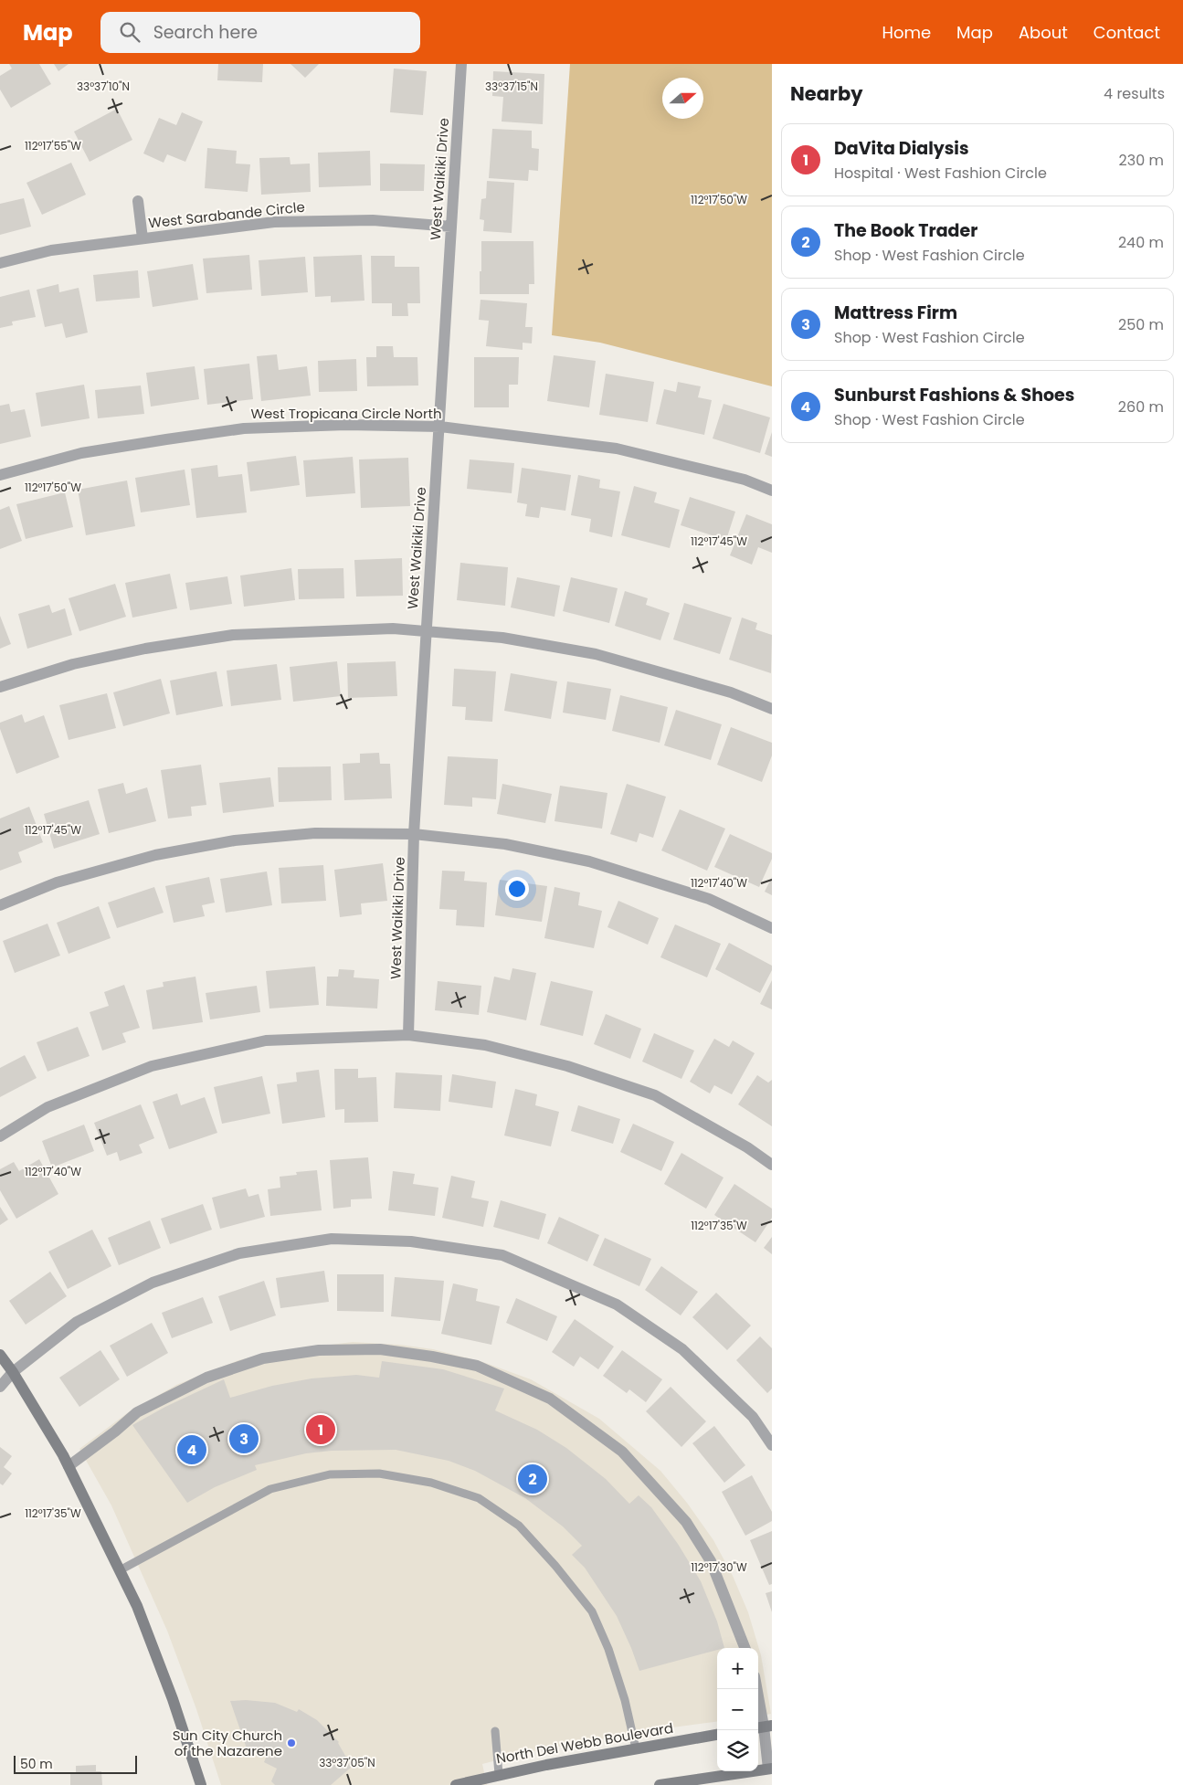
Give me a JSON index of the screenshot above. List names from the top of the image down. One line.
{"streets":{"street":["West Waikiki Drive","West Sarabande Circle","West Tropicana Circle North","North Del Webb Boulevard"]},"crossings":[["West Waikiki Drive","West Sarabande Circle"],["West Waikiki Drive","West Tropicana Circle North"]],"places":["Sun City Church of the Nazarene"],"scale_bar":"50 m","north":"right","page":{"header":"Map","search":"Search here","nav":["Home","Map","About","Contact"],"heading":["Nearby","4 results"],"list":[{"mark":"1","name":"DaVita Dialysis","note":"Hospital · West Fashion Circle","value":"230 m"},{"mark":"2","name":"The Book Trader","note":"Shop · West Fashion Circle","value":"240 m"},{"mark":"3","name":"Mattress Firm","note":"Shop · West Fashion Circle","value":"250 m"},{"mark":"4","name":"Sunburst Fashions & Shoes","note":"Shop · West Fashion Circle","value":"260 m"}],"pins":["1","3","4","2"],"map_buttons":["+","−"],"scale":"50 m"},"coordinates":["33°37'10\"N","33°37'15\"N","112°17'55\"W","112°17'50\"W","112°17'45\"W","112°17'40\"W","112°17'35\"W","112°17'30\"W","33°37'05\"N"]}
